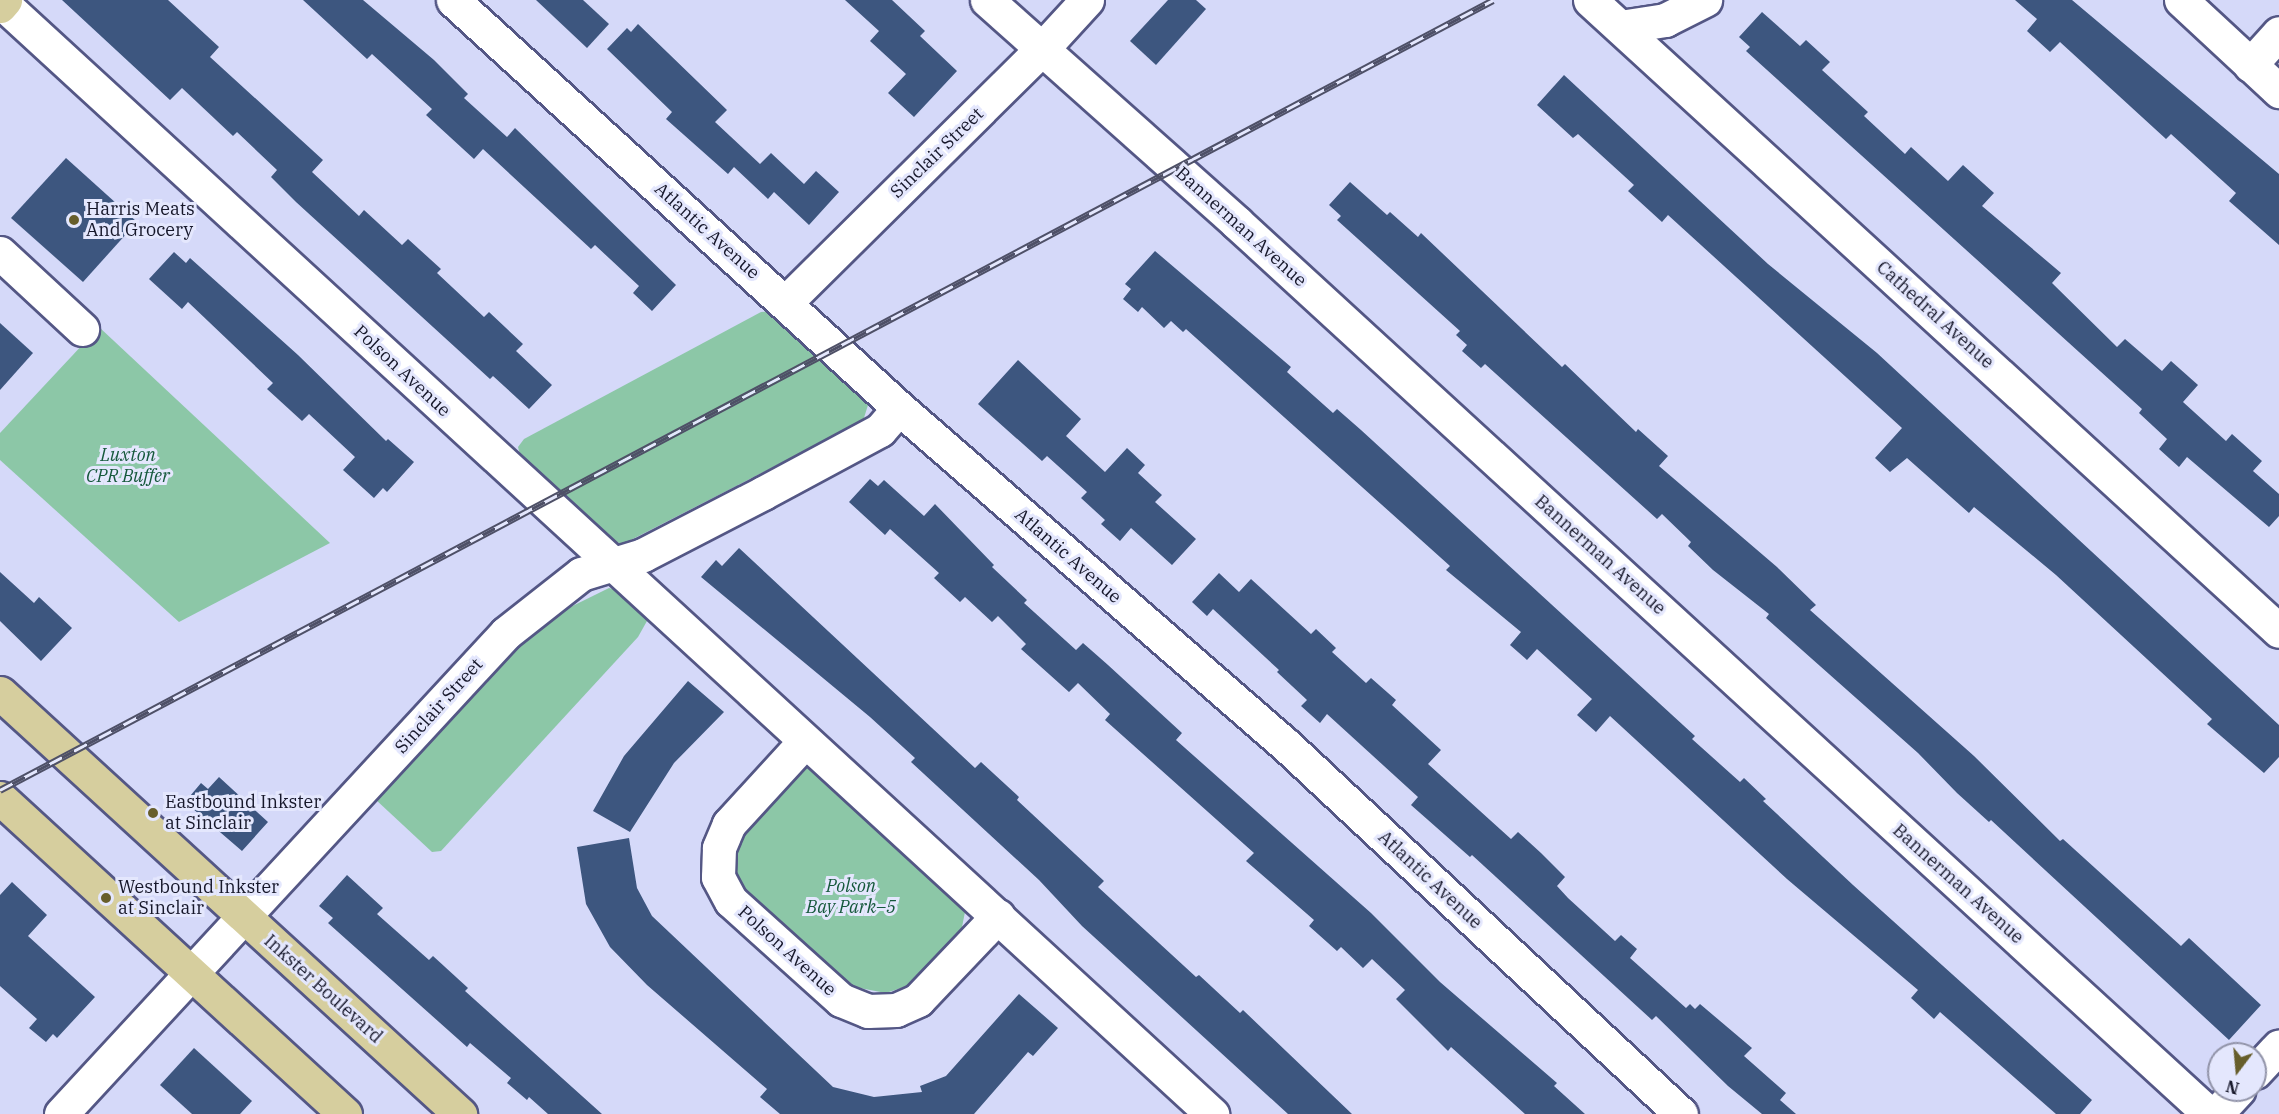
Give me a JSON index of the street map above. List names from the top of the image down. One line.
{"streets":{"main road":["Inkster Boulevard"],"street":["Sinclair Street","Bannerman Avenue","Atlantic Avenue","Cathedral Avenue","Polson Avenue"]},"crossings":[["Sinclair Street","Bannerman Avenue"],["Sinclair Street","Atlantic Avenue"],["Sinclair Street","Polson Avenue"],["Sinclair Street","Inkster Boulevard"]],"parks":["Luxton CPR Buffer","Polson Bay Park–5"],"places":["Harris Meats And Grocery","Eastbound Inkster at Sinclair","Westbound Inkster at Sinclair"],"north":"bottom"}
